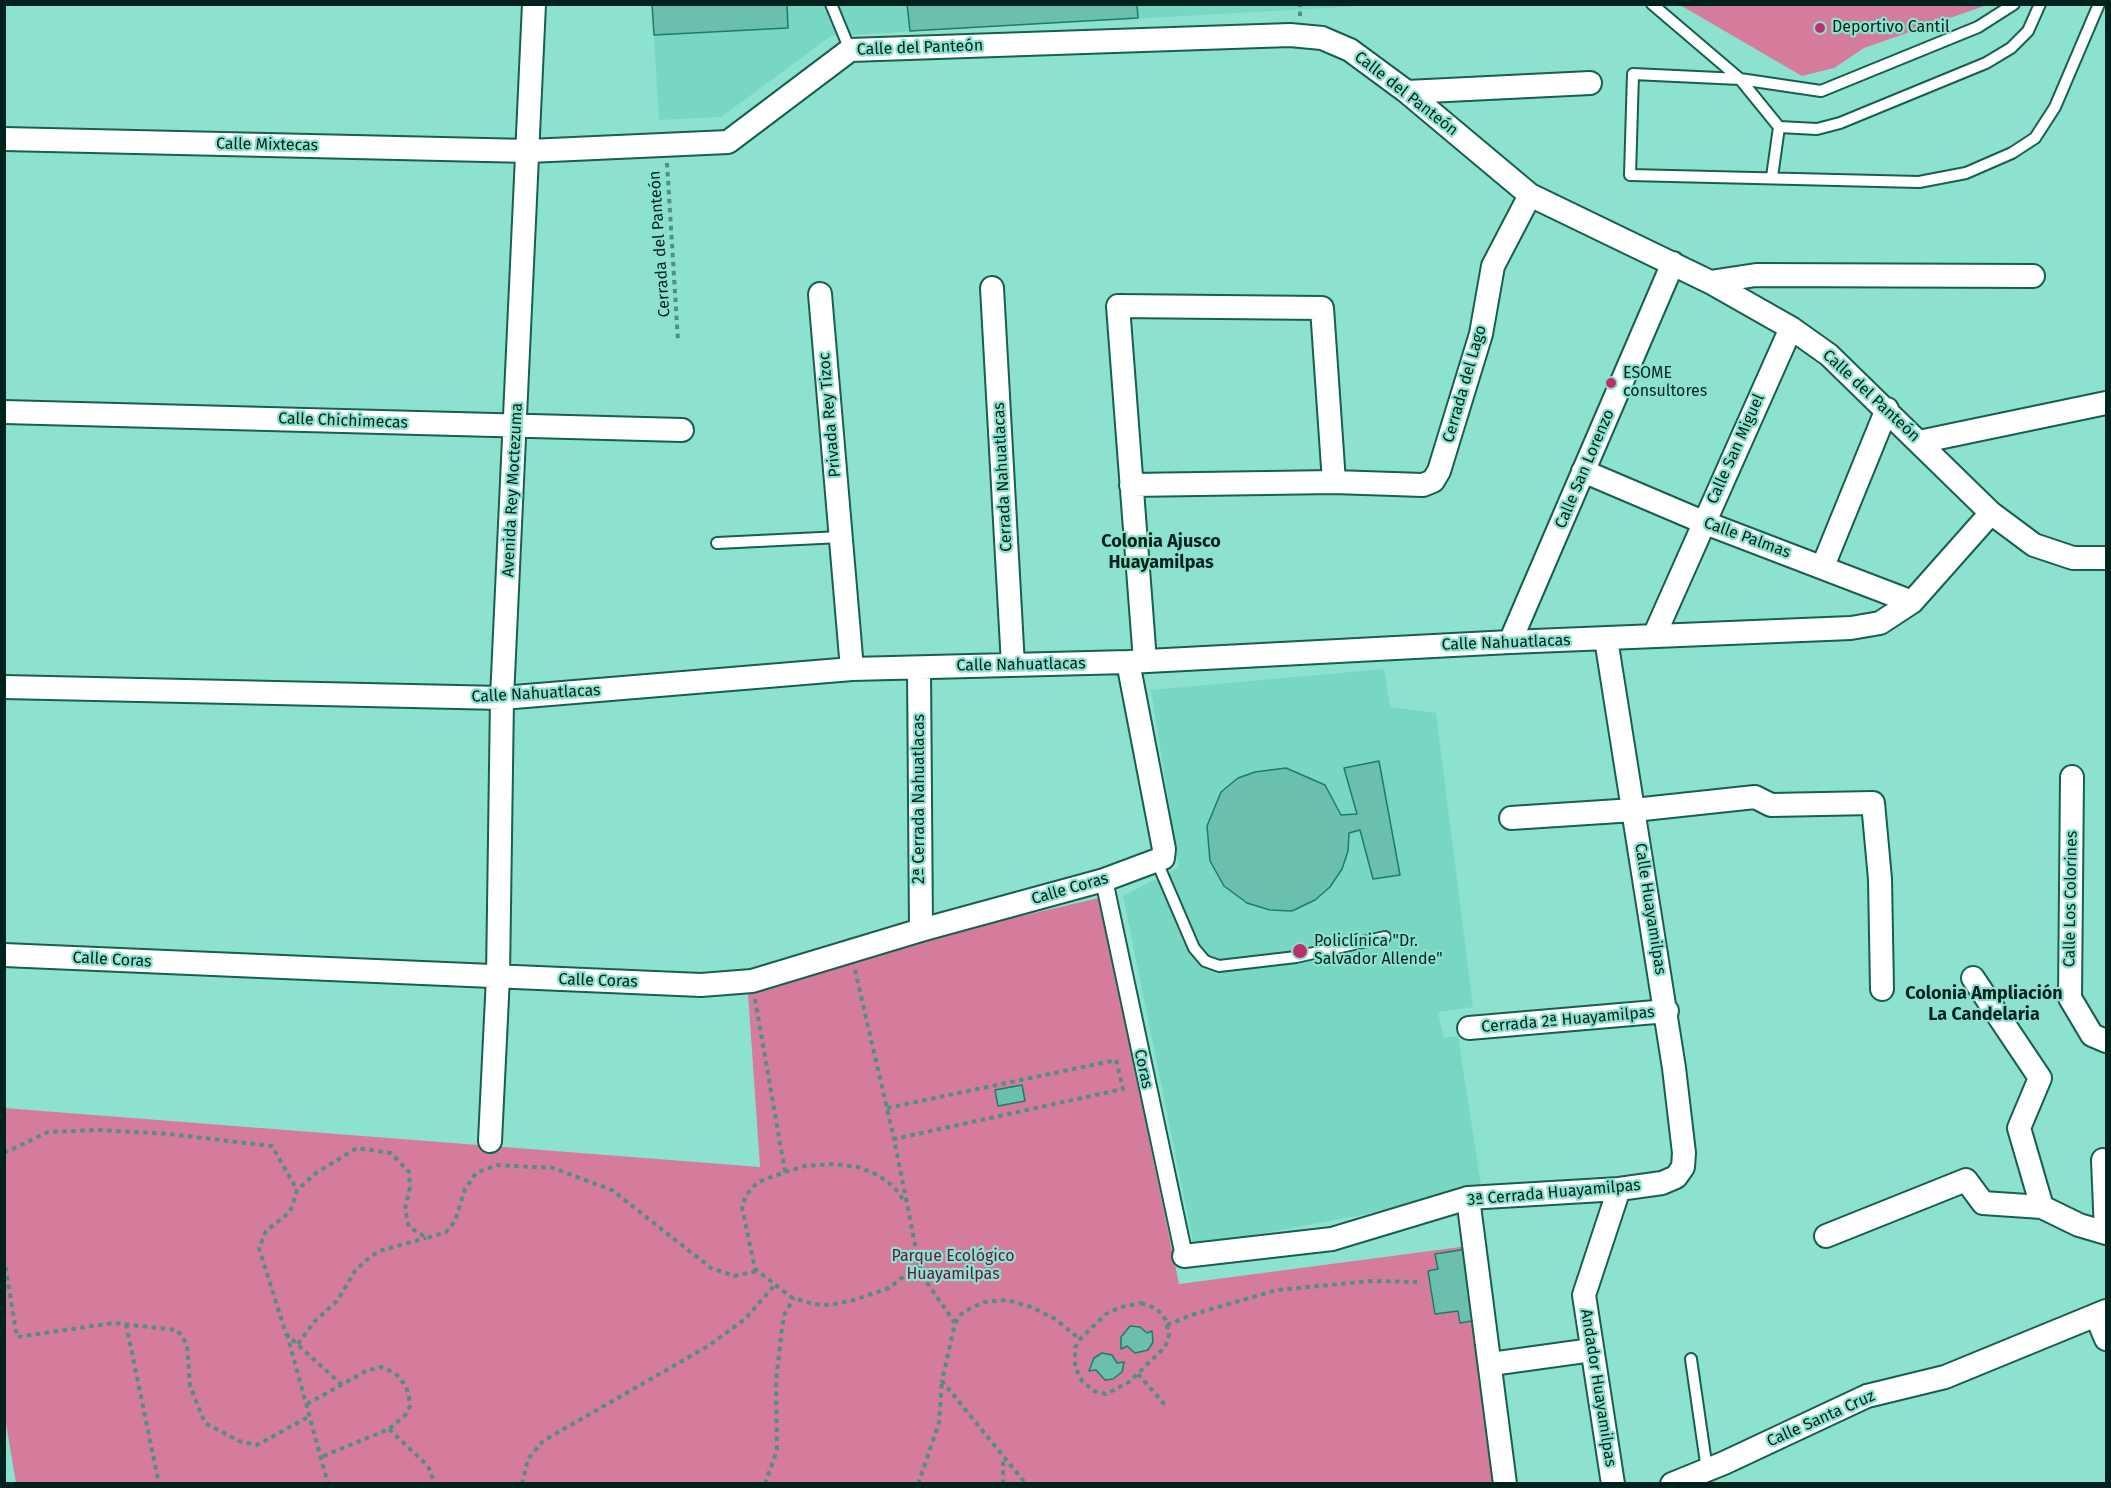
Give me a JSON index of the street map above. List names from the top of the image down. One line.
{"streets":{"street":["Calle del Panteón","Calle Mixtecas","Cerrada del Lago","Privada Rey Tizoc","Calle Chichimecas","Calle San Miguel","Calle San Lorenzo","Cerrada Nahuatlacas","Avenida Rey Moctezuma","Calle Palmas","Calle Nahuatlacas","2ª Cerrada Nahuatlacas","Calle Coras","Calle Los Colorines","Calle Huayamilpas","Cerrada 2ª Huayamilpas","Coras","3ª Cerrada Huayamilpas","Andador Huayamilpas","Calle Santa Cruz"],"path":["Cerrada del Panteón"]},"crossings":[["Calle del Panteón","Calle Mixtecas"],["Calle del Panteón","Cerrada del Panteón"],["Calle del Panteón","Cerrada del Lago"],["Calle del Panteón","Calle San Miguel"],["Calle del Panteón","Calle San Lorenzo"],["Calle del Panteón","Avenida Rey Moctezuma"],["Calle del Panteón","Calle Nahuatlacas"],["Calle Mixtecas","Avenida Rey Moctezuma"],["Privada Rey Tizoc","Calle Nahuatlacas"],["Calle Chichimecas","Avenida Rey Moctezuma"],["Calle San Miguel","Calle Palmas"],["Calle San Miguel","Calle Nahuatlacas"],["Calle San Lorenzo","Calle Palmas"],["Calle San Lorenzo","Calle Nahuatlacas"],["Cerrada Nahuatlacas","Calle Nahuatlacas"],["Avenida Rey Moctezuma","Calle Nahuatlacas"],["Avenida Rey Moctezuma","Calle Coras"],["Calle Palmas","Calle Nahuatlacas"],["Calle Nahuatlacas","2ª Cerrada Nahuatlacas"],["Calle Nahuatlacas","Calle Huayamilpas"],["2ª Cerrada Nahuatlacas","Calle Coras"],["Calle Coras","Coras"],["Calle Huayamilpas","Cerrada 2ª Huayamilpas"],["Calle Huayamilpas","3ª Cerrada Huayamilpas"],["Coras","3ª Cerrada Huayamilpas"],["3ª Cerrada Huayamilpas","Andador Huayamilpas"]],"districts":["Colonia Ajusco Huayamilpas","Colonia Ampliación La Candelaria"],"parks":["Parque Ecológico Huayamilpas"],"places":["Deportivo Cantil","ESOME consultores","Policlínica \"Dr. Salvador Allende\""]}
